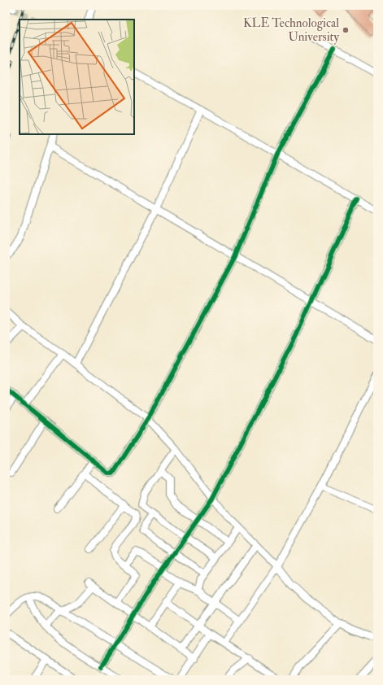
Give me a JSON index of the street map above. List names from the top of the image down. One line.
{"places":["KLE Technological University"]}
